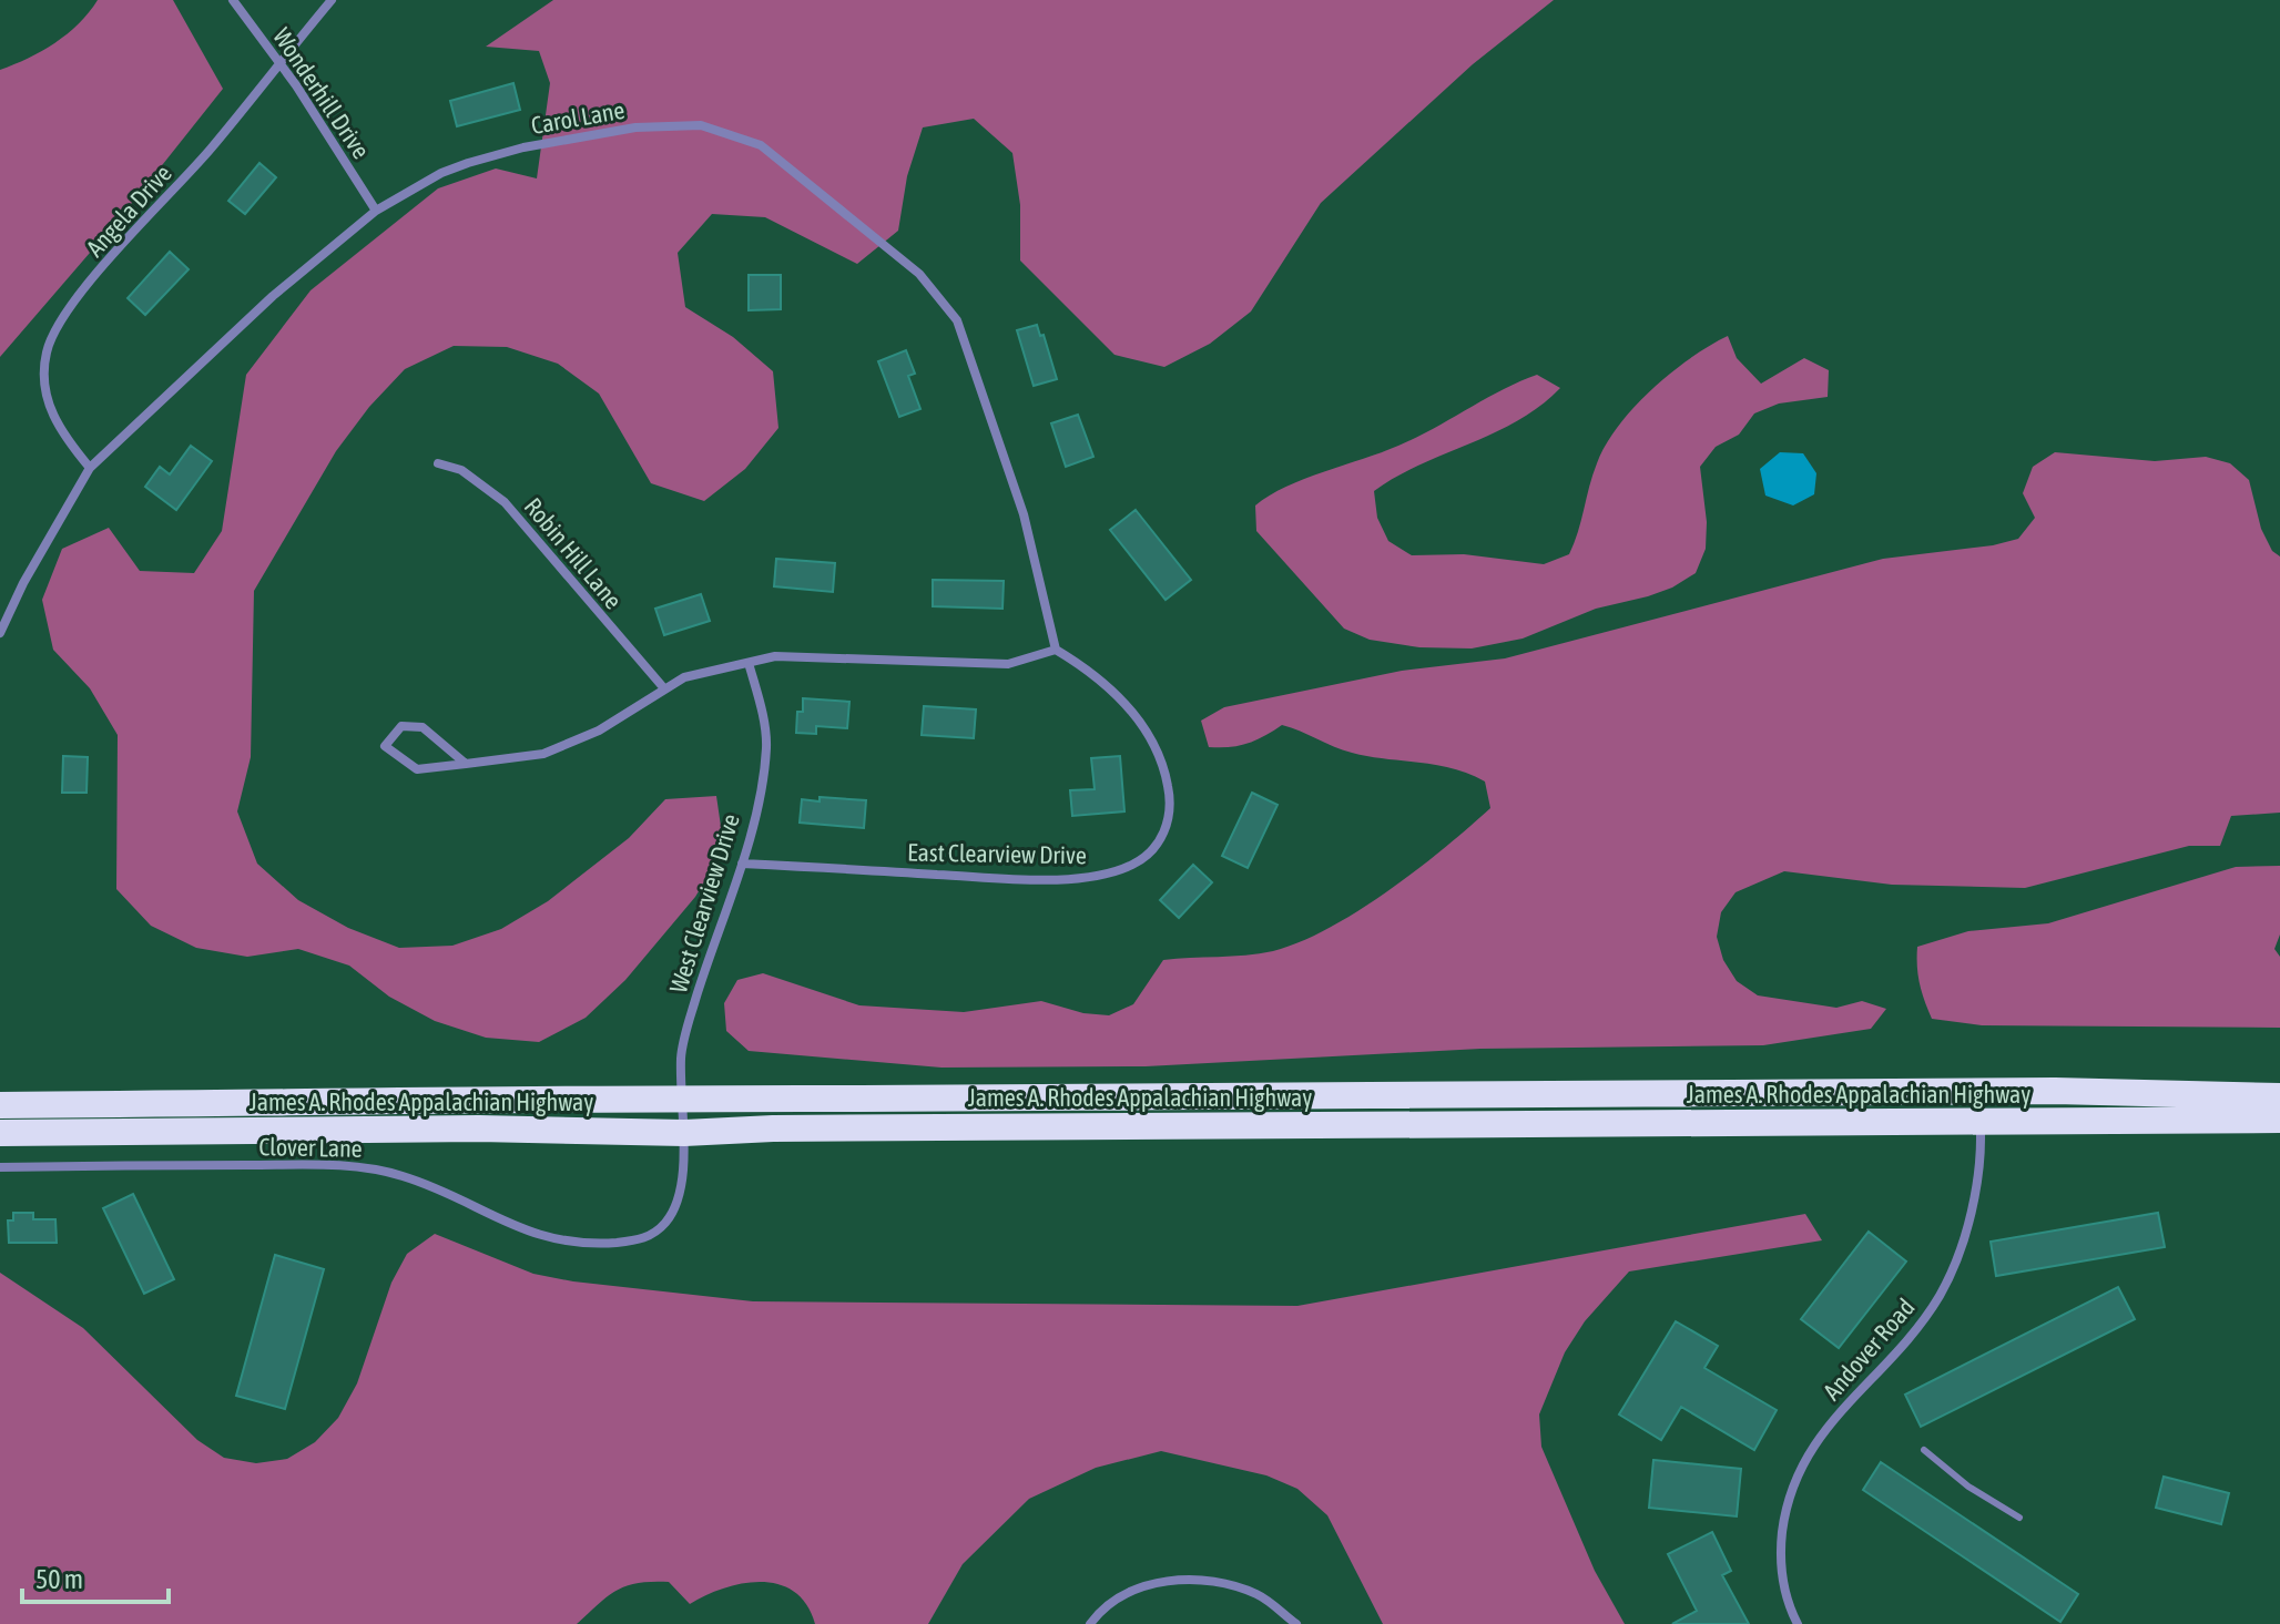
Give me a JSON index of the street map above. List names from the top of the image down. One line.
{"streets":{"highway":["James A. Rhodes Appalachian Highway"],"street":["Wonderhill Drive","Carol Lane","Angela Drive","Robin Hill Lane","East Clearview Drive","West Clearview Drive","Clover Lane","Andover Road"]},"crossings":[["Wonderhill Drive","Carol Lane"],["Wonderhill Drive","Angela Drive"],["Carol Lane","Angela Drive"],["Carol Lane","East Clearview Drive"],["East Clearview Drive","West Clearview Drive"],["West Clearview Drive","James A. Rhodes Appalachian Highway"],["West Clearview Drive","Clover Lane"],["James A. Rhodes Appalachian Highway","Clover Lane"],["James A. Rhodes Appalachian Highway","Andover Road"]],"scale_bar":"50 m"}
